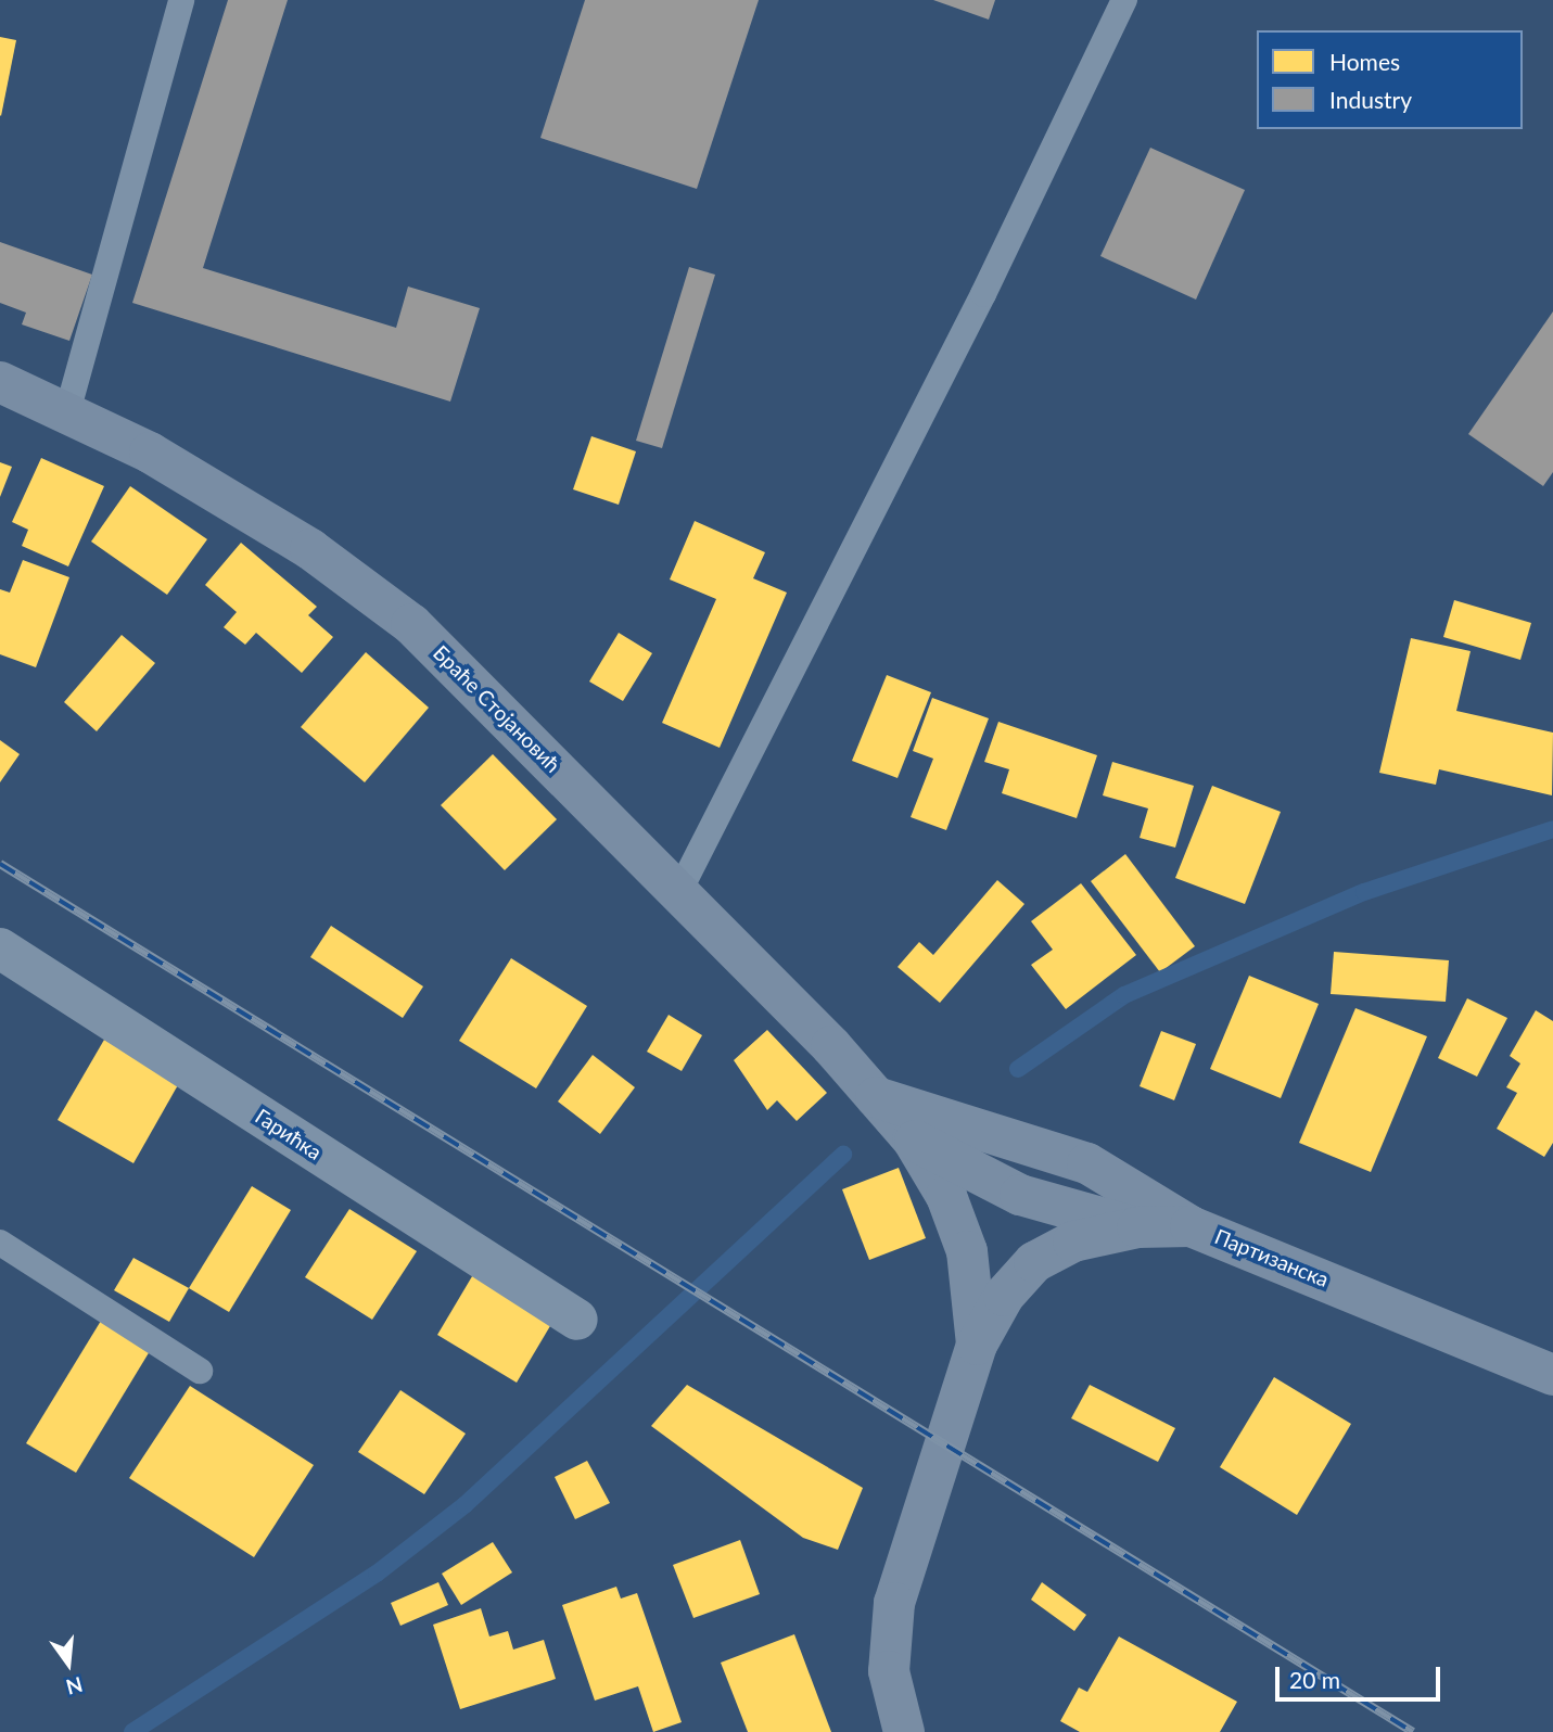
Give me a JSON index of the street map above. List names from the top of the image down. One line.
{"streets":{"main road":["Браће Стојановић","Партизанска"],"street":["Гарићка"]},"crossings":[["Браће Стојановић","Партизанска"]],"legend":["Homes","Industry"],"scale_bar":"20 m","north":"bottom"}
